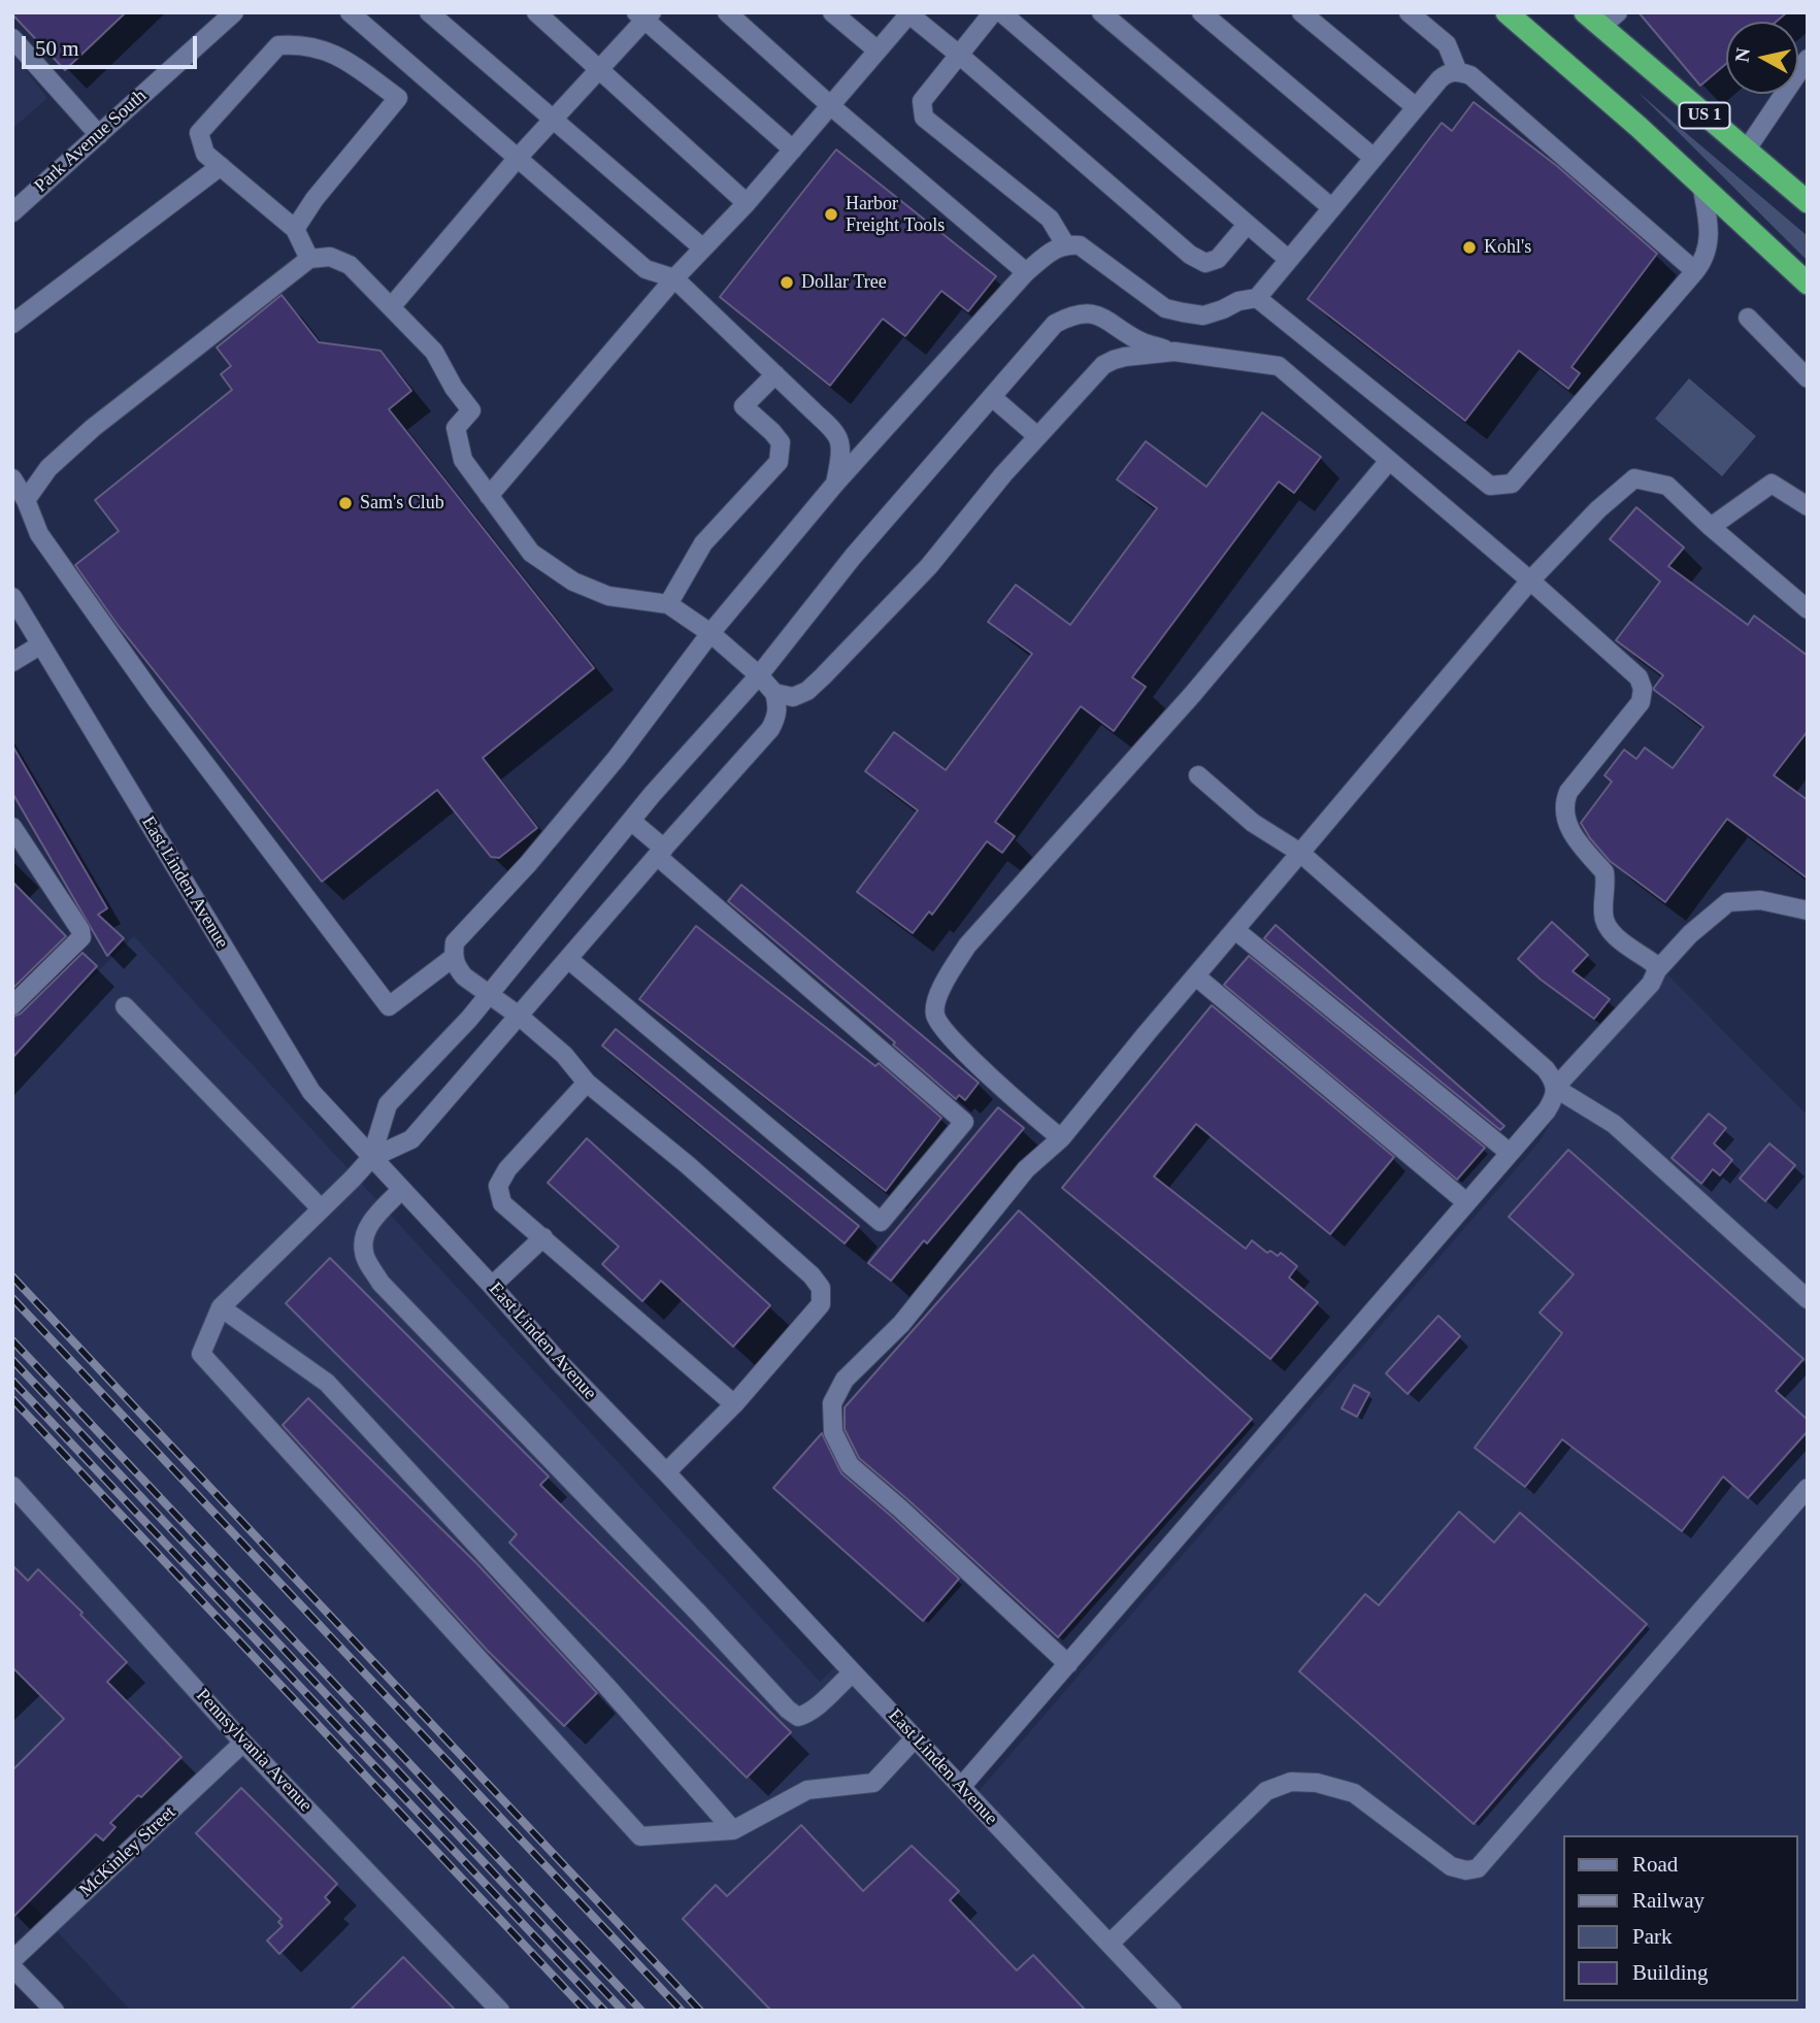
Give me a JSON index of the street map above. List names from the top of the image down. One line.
{"streets":{"highway":["US 1"],"street":["Park Avenue South","East Linden Avenue","Pennsylvania Avenue","McKinley Street"]},"crossings":[["Pennsylvania Avenue","McKinley Street"]],"places":["Harbor Freight Tools","Kohl's","Dollar Tree","Sam's Club"],"legend":["Road","Railway","Park","Building"],"scale_bar":"50 m","north":"left"}
